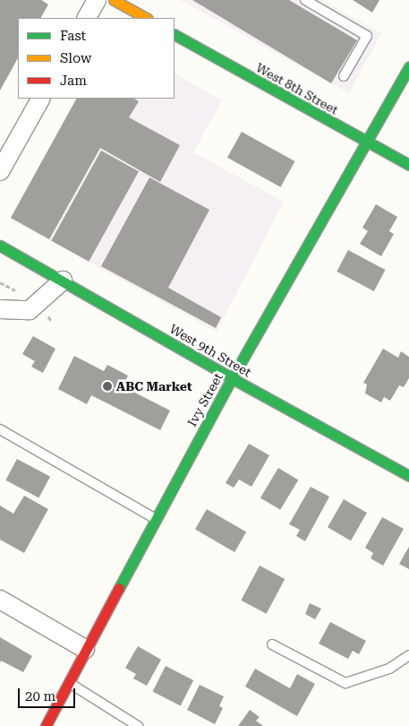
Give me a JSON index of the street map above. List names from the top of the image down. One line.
{"streets":{"main road":["West 8th Street","West 9th Street","Ivy Street"]},"crossings":[["West 8th Street","Ivy Street"],["West 9th Street","Ivy Street"]],"places":["ABC Market"],"legend":["Fast","Slow","Jam"],"scale_bar":"20 m"}
